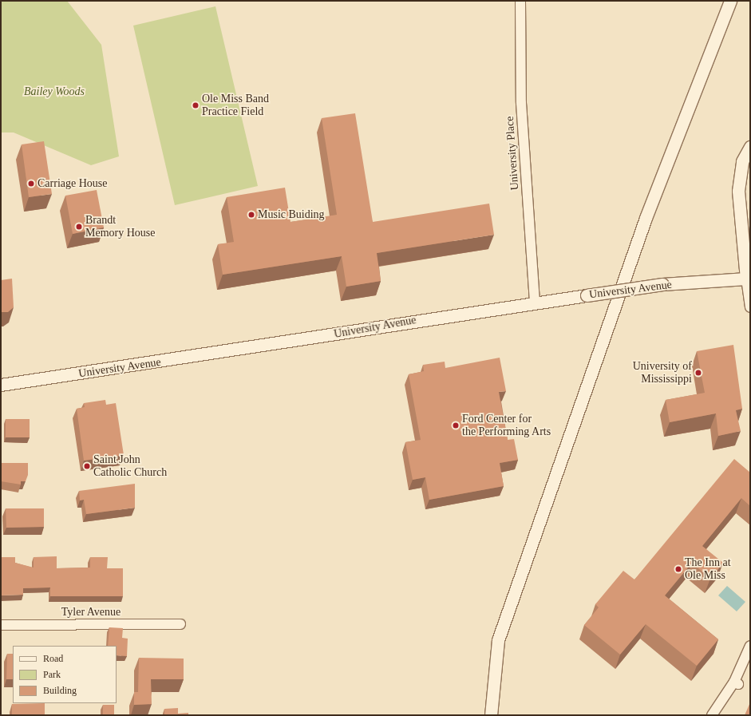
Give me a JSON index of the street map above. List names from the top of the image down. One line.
{"streets":{"street":["University Place","University Avenue","Tyler Avenue"]},"crossings":[["University Place","University Avenue"]],"parks":["Bailey Woods"],"places":["Ole Miss Band Practice Field","Carriage House","Music Buiding","Brandt Memory House","University of Mississippi","Ford Center for the Performing Arts","Saint John Catholic Church","The Inn at Ole Miss"],"legend":["Road","Park","Building"]}
